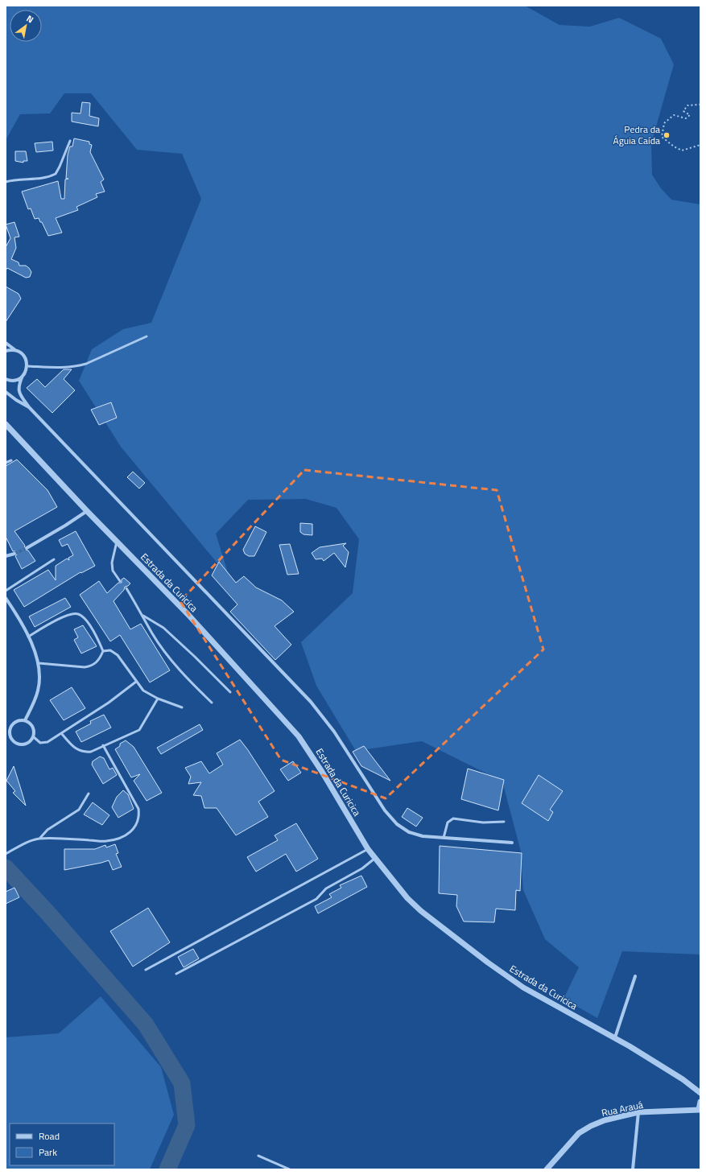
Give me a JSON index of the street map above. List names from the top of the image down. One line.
{"streets":{"street":["Estrada da Curicica","Rua Arauá"]},"places":["Pedra da Águia Caída"],"legend":["Road","Park"],"north":"top right"}
